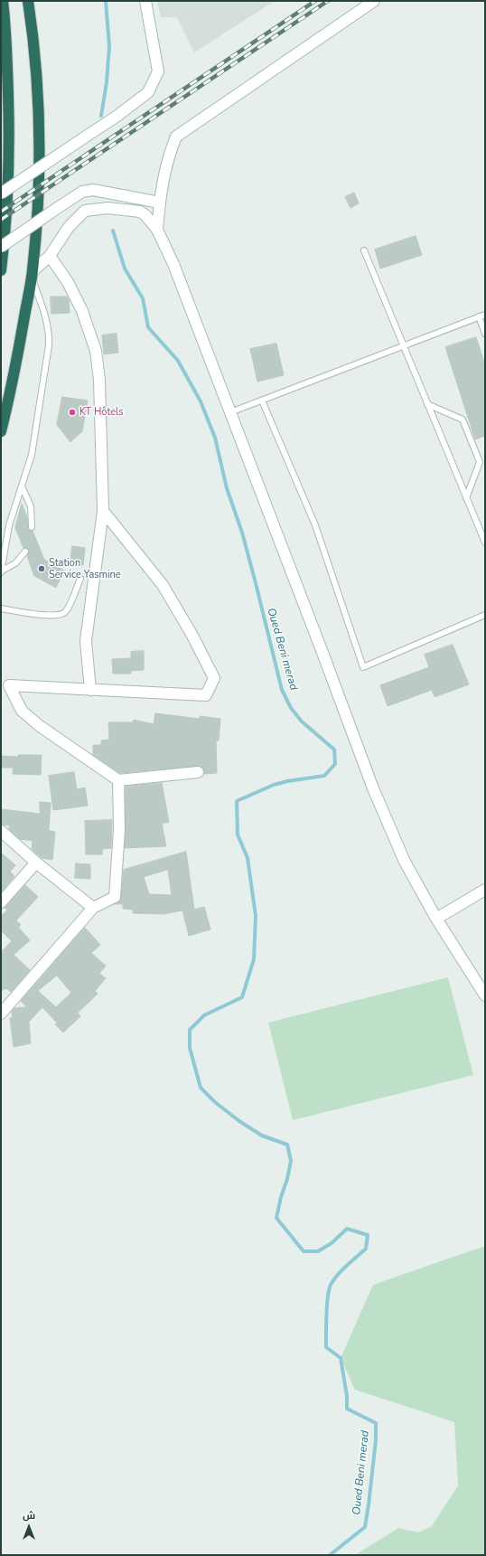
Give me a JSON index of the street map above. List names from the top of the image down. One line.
{"water":["Oued Beni merad"],"places":["KT Hôtels","Station Service Yasmine"],"north":"top"}
